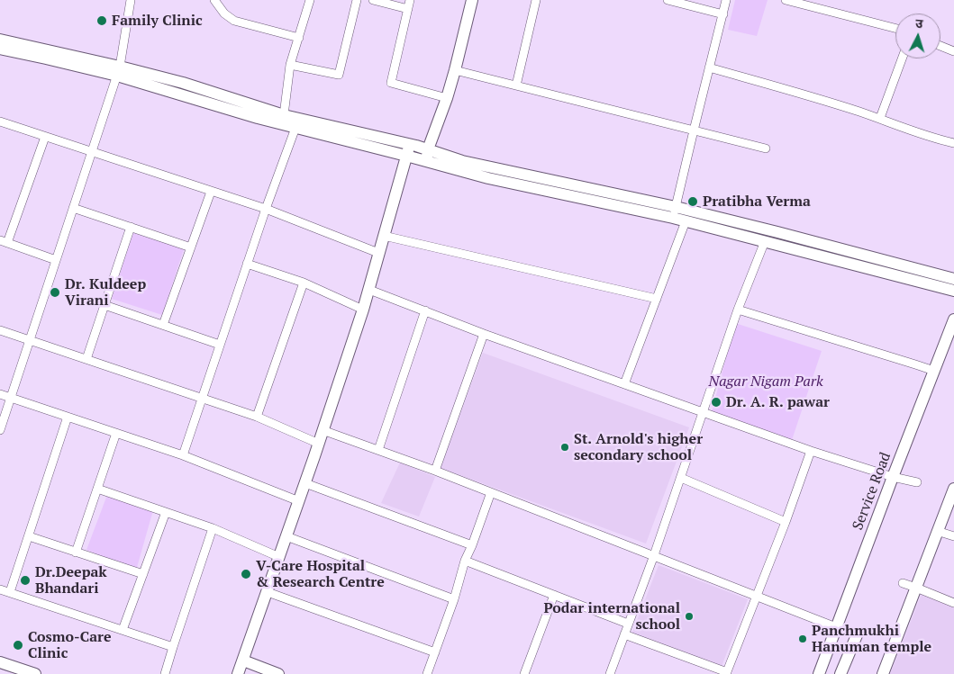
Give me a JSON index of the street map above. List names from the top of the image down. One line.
{"streets":{"main road":["Service Road"]},"parks":["Nagar Nigam Park"],"places":["Family Clinic","Pratibha Verma","Dr. Kuldeep Virani","Dr. A. R. pawar","St. Arnold's higher secondary school","V-Care Hospital & Research Centre","Dr.Deepak Bhandari","Podar international school","Panchmukhi Hanuman temple","Cosmo-Care Clinic"],"north":"top"}
